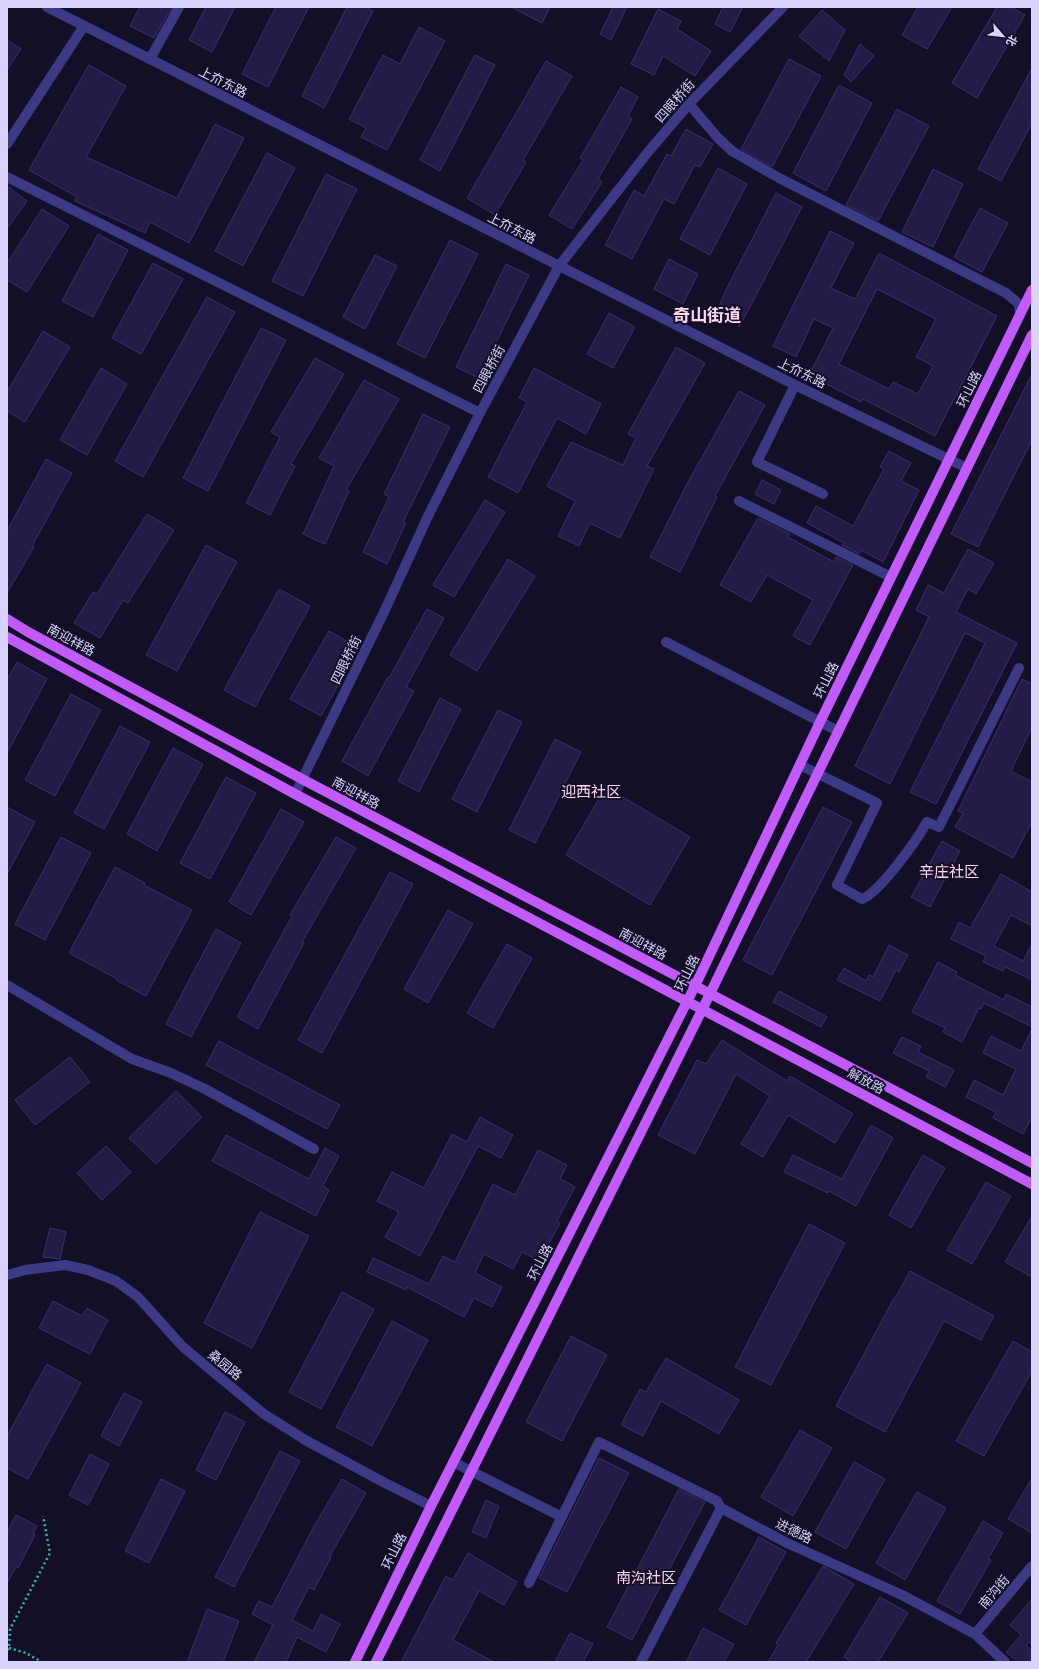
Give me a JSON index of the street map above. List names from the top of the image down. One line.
{"streets":{"main road":["环山路","南迎祥路","解放路"],"street":["上夼东路","四眼桥街","桑园路","进德路","南沟街"]},"crossings":[["上夼东路","四眼桥街"],["上夼东路","环山路"],["四眼桥街","南迎祥路"],["环山路","南迎祥路"],["环山路","解放路"],["环山路","桑园路"],["南迎祥路","解放路"],["进德路","南沟街"]],"districts":["奇山街道","迎西社区","辛庄社区","南沟社区"],"north":"bottom right"}
